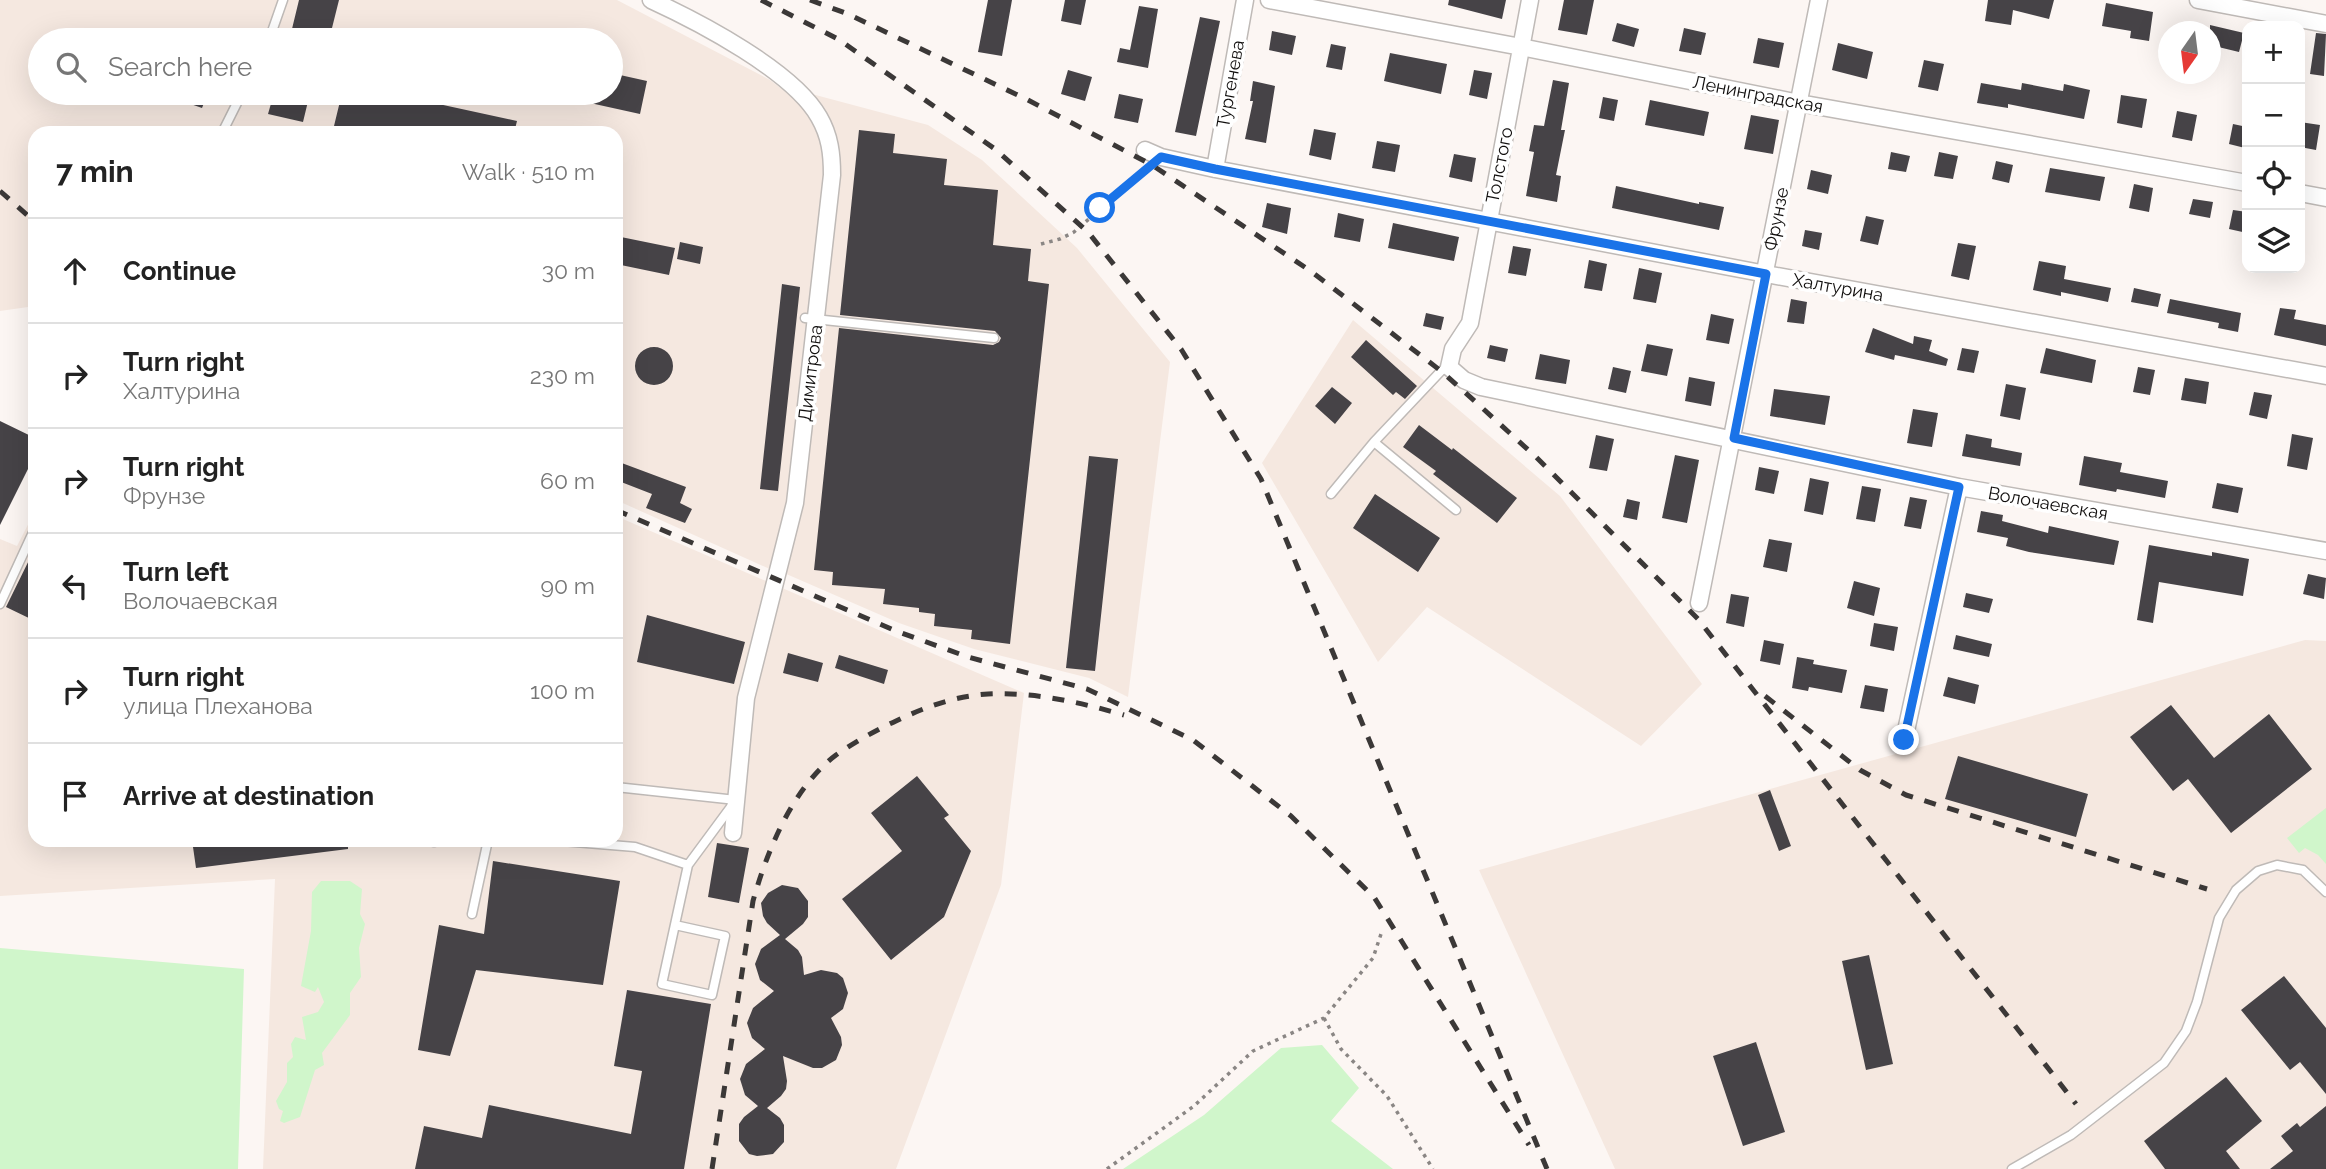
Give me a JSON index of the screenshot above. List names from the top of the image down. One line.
{"streets":{"street":["Тургенева","Ленинградская","Толстого","Фрунзе","Халтурина","Димитрова","Волочаевская"]},"crossings":[["Тургенева","Халтурина"],["Ленинградская","Толстого"],["Ленинградская","Фрунзе"],["Толстого","Халтурина"],["Толстого","Волочаевская"],["Фрунзе","Халтурина"],["Фрунзе","Волочаевская"]],"north":"bottom","page":{"map_buttons":["+","−"],"search":"Search here","heading":["7 min","Walk · 510 m"],"list":[["Continue","30 m"],["Turn right","Халтурина","230 m"],["Turn right","Фрунзе","60 m"],["Turn left","Волочаевская","90 m"],["Turn right","улица Плеханова","100 m"],"Arrive at destination"]}}
